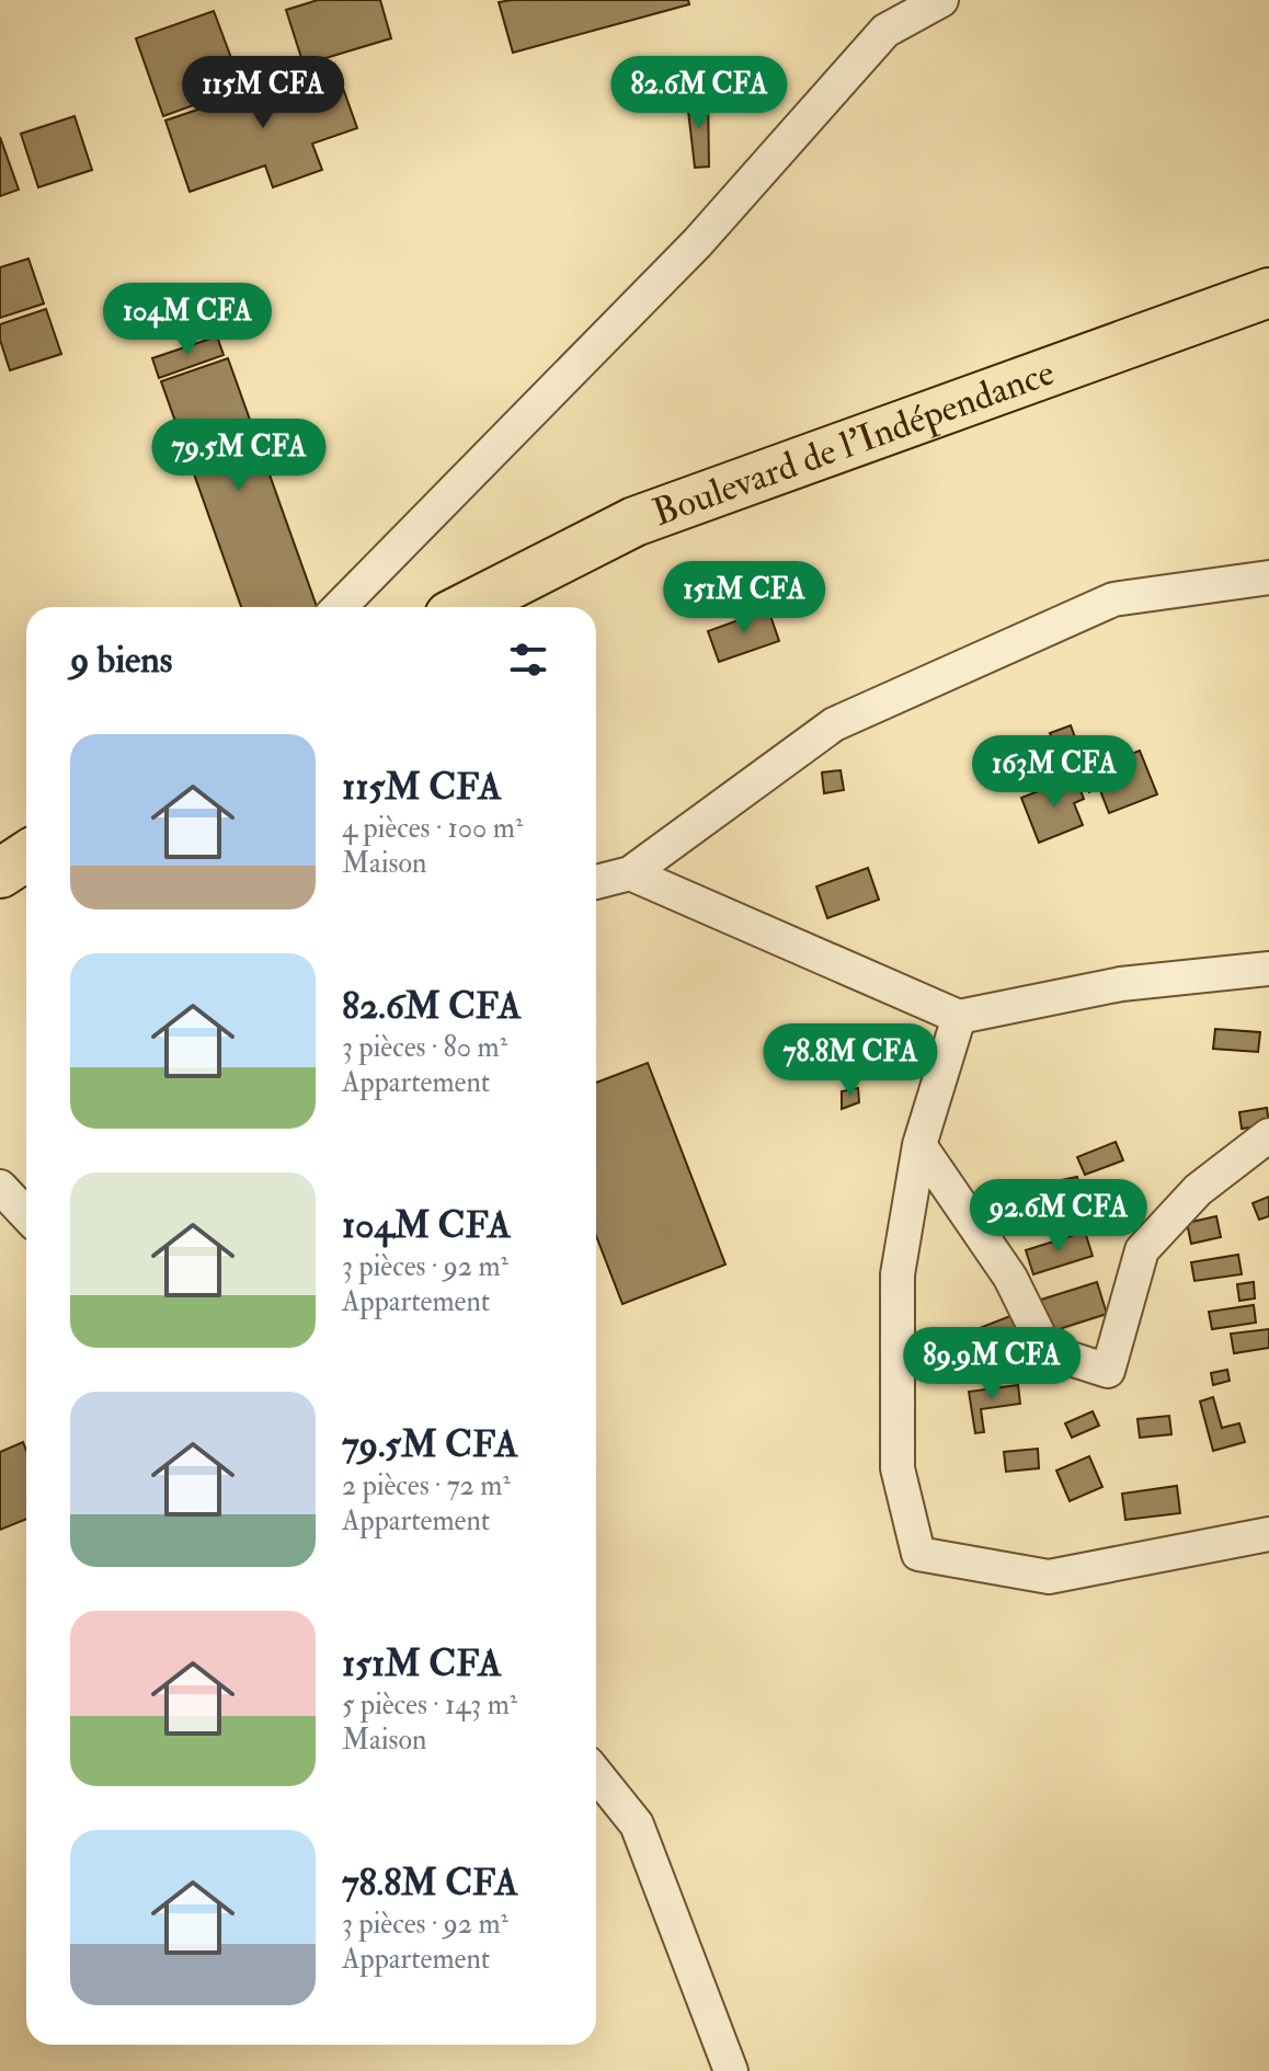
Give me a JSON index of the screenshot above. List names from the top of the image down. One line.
{"streets":{"highway":["Boulevard de l'Indépendance"]},"page":{"price":["115M CFA","82.6M CFA","104M CFA","79.5M CFA","151M CFA","163M CFA","78.8M CFA","92.6M CFA","89.9M CFA"],"heading":"9 biens","list":[{"name":"115M CFA","note":"4 pièces · 100 m² · Maison"},{"name":"82.6M CFA","note":"3 pièces · 80 m² · Appartement"},{"name":"104M CFA","note":"3 pièces · 92 m² · Appartement"},{"name":"79.5M CFA","note":"2 pièces · 72 m² · Appartement"},{"name":"151M CFA","note":"5 pièces · 143 m² · Maison"},{"name":"78.8M CFA","note":"3 pièces · 92 m² · Appartement"}]}}
